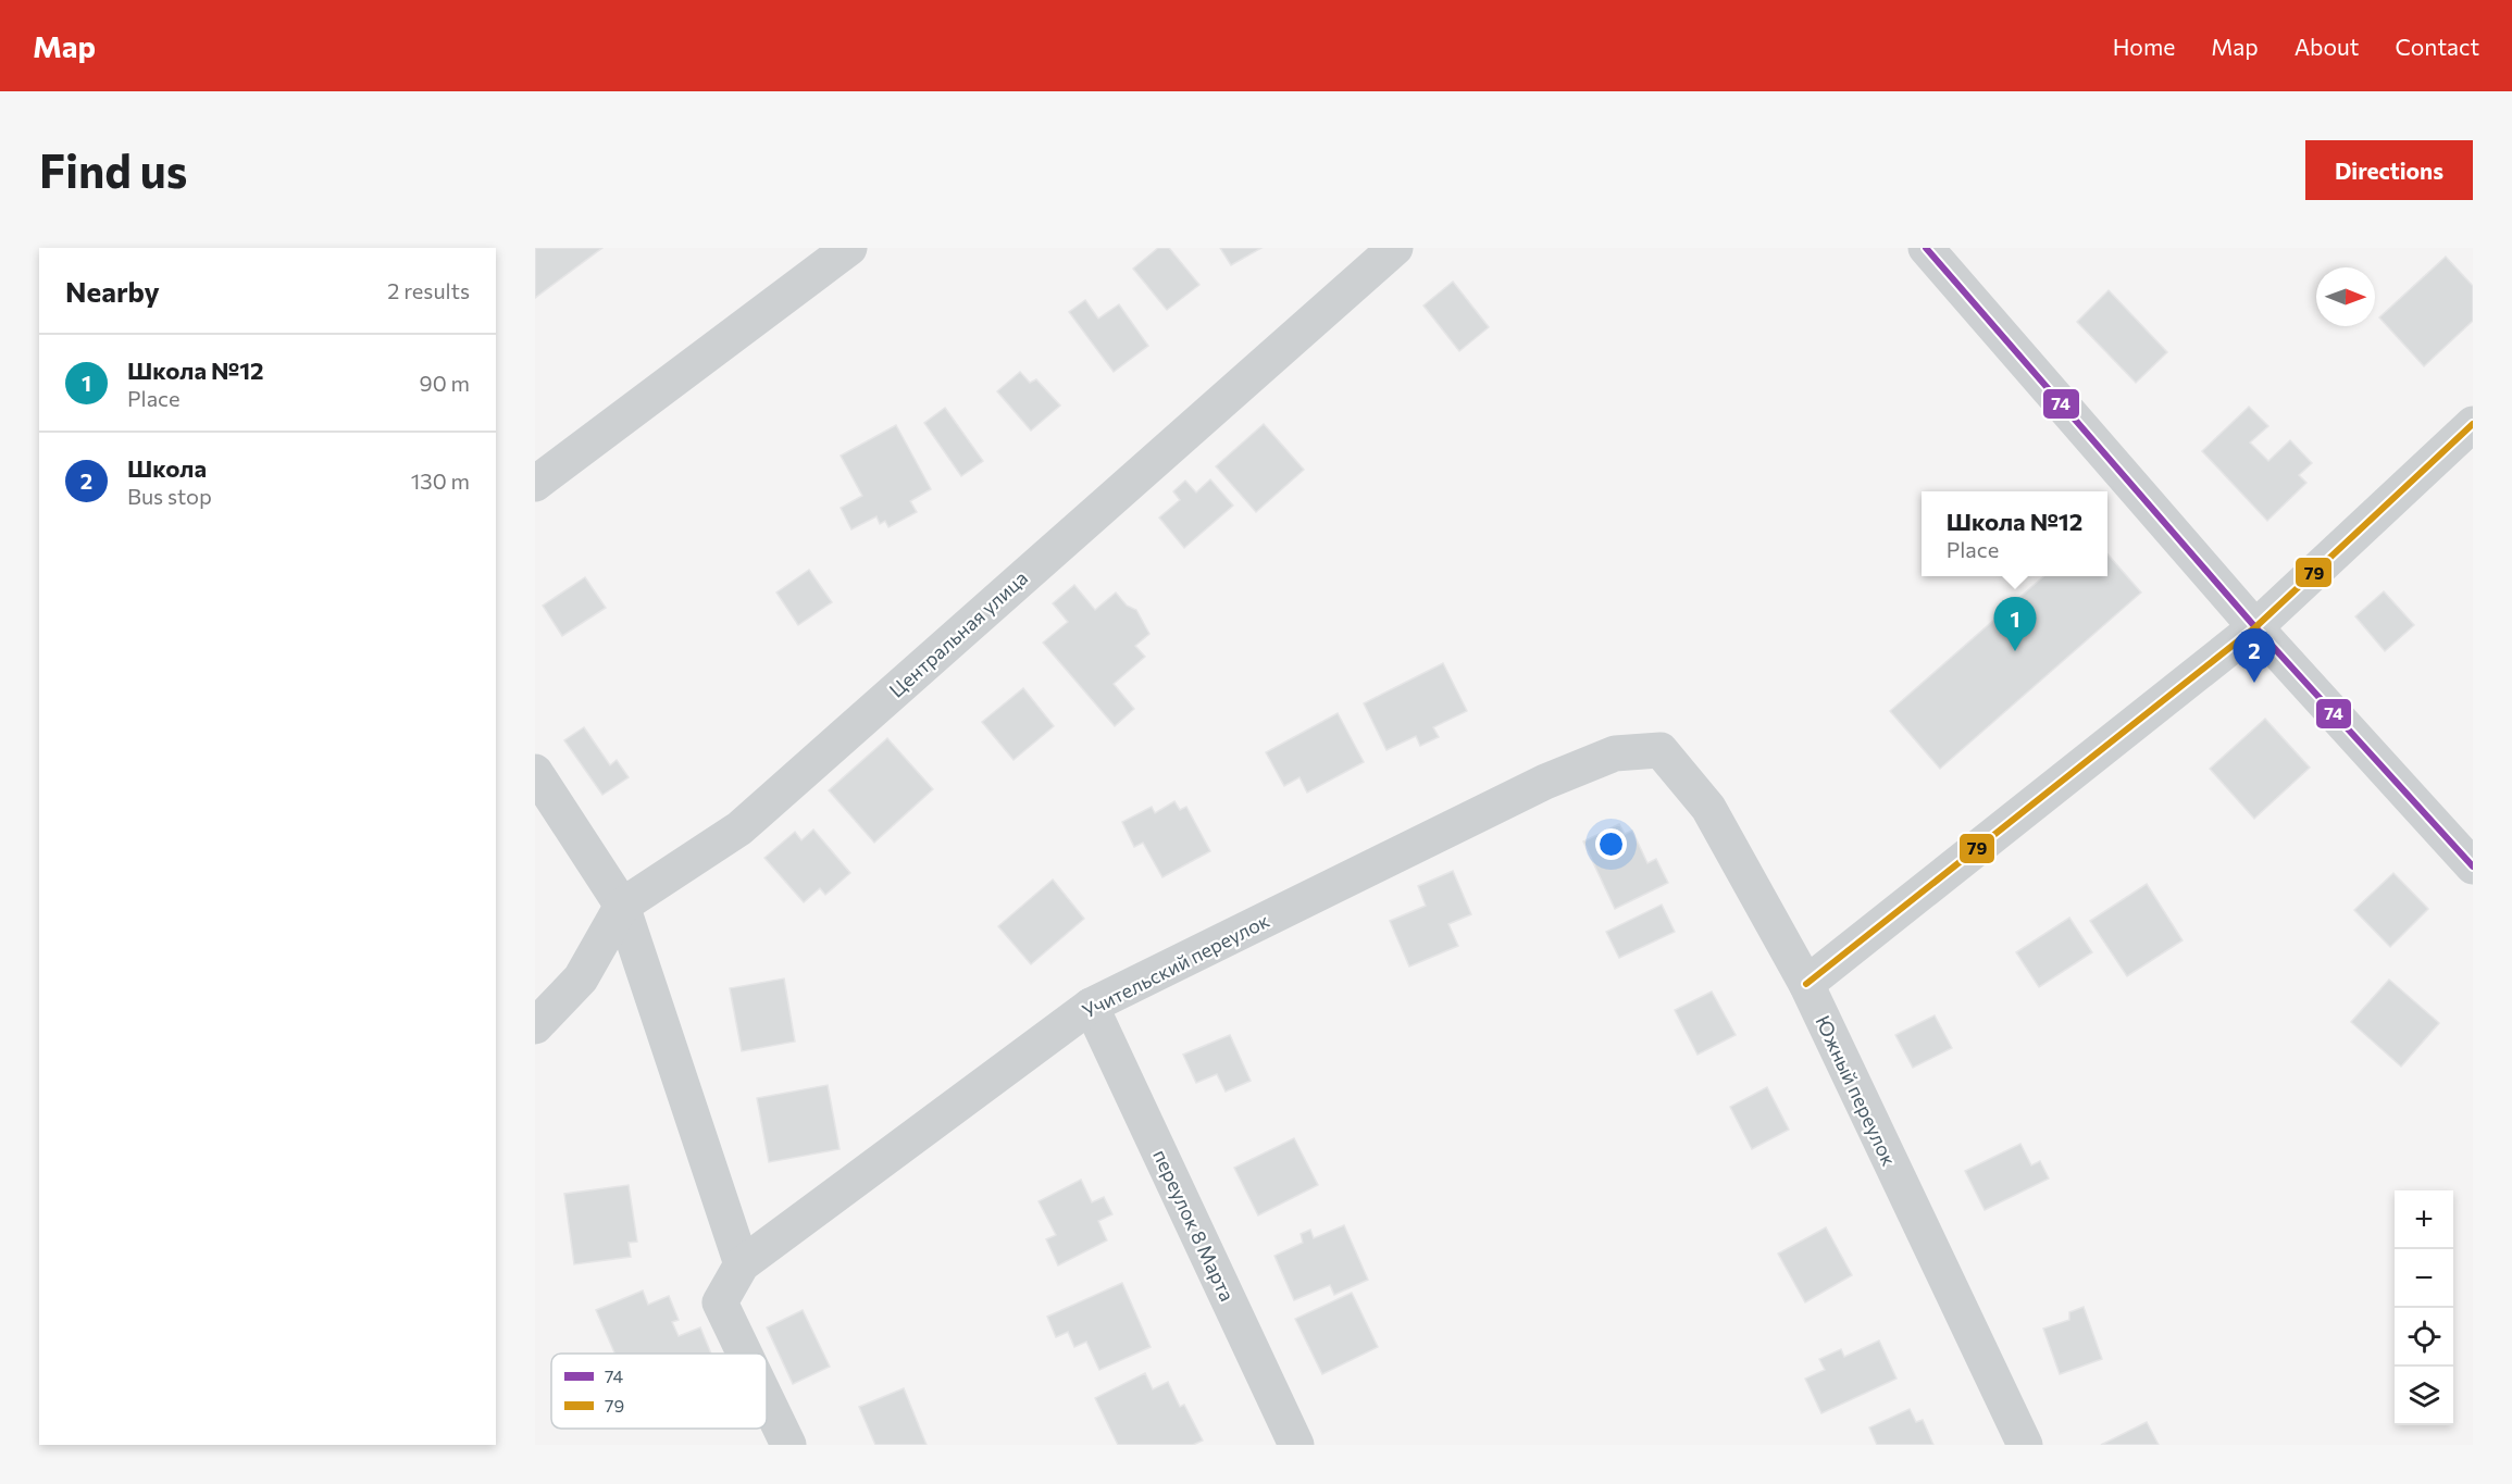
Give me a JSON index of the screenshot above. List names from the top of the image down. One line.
{"streets":{"street":["Центральная улица","Учительский переулок","Южный переулок","переулок 8 Марта"]},"crossings":[["Учительский переулок","Южный переулок"],["Учительский переулок","переулок 8 Марта"]],"lines":["transit line 74","transit line 79"],"legend":["74","79"],"north":"right","page":{"header":"Map","nav":["Home","Map","About","Contact"],"buttons":"Directions","title":"Find us","heading":["Nearby","2 results"],"list":[{"mark":"1","name":"Школа №12","note":"Place","value":"90 m"},{"mark":"2","name":"Школа","note":"Bus stop","value":"130 m"}],"popup":["Школа №12","Place"],"pins":["1","2"],"map_buttons":["+","−"]}}
